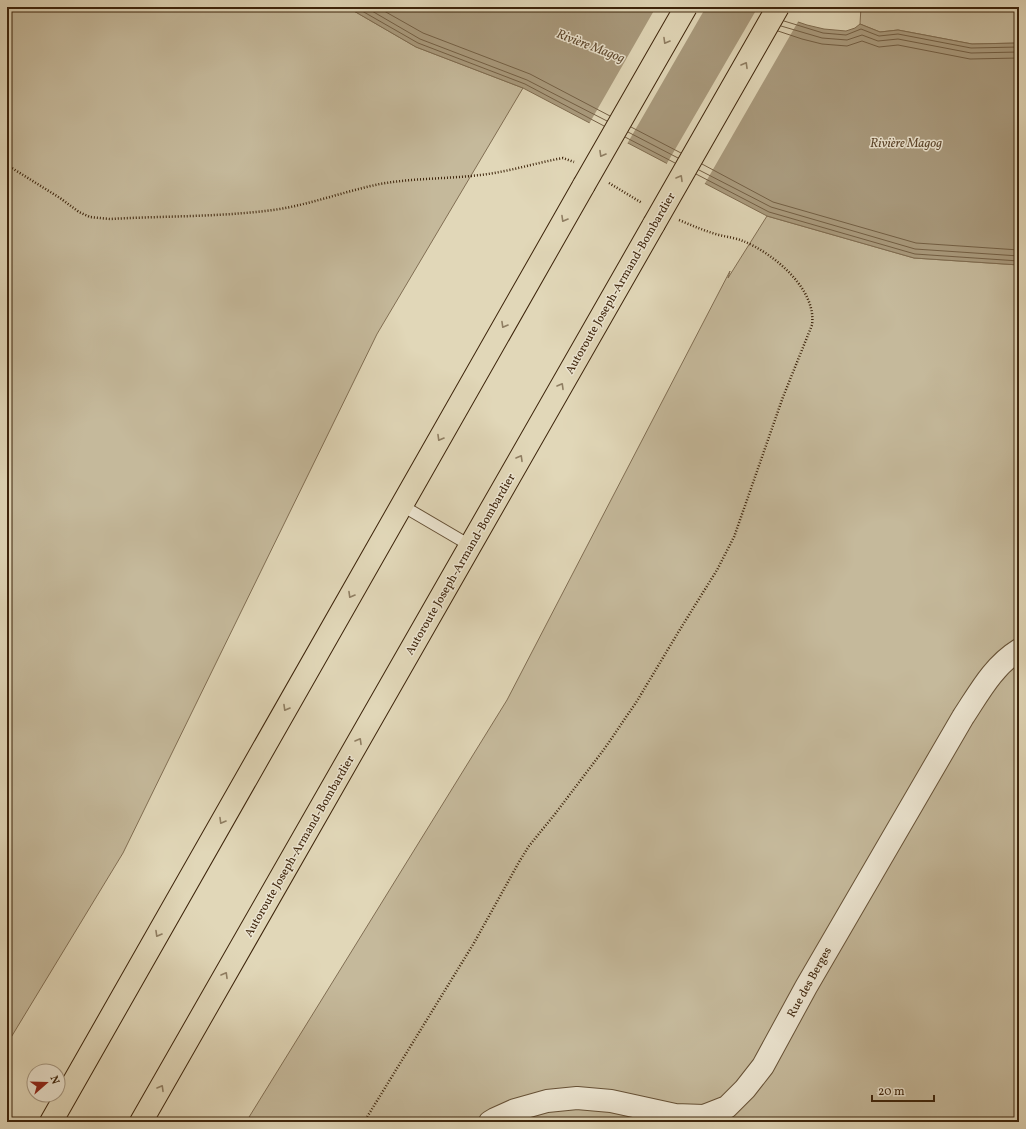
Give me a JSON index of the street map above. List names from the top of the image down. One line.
{"streets":{"highway":["Autoroute Joseph-Armand-Bombardier"],"street":["Rue des Berges"]},"water":["Rivière Magog"],"scale_bar":"20 m","north":"right"}
